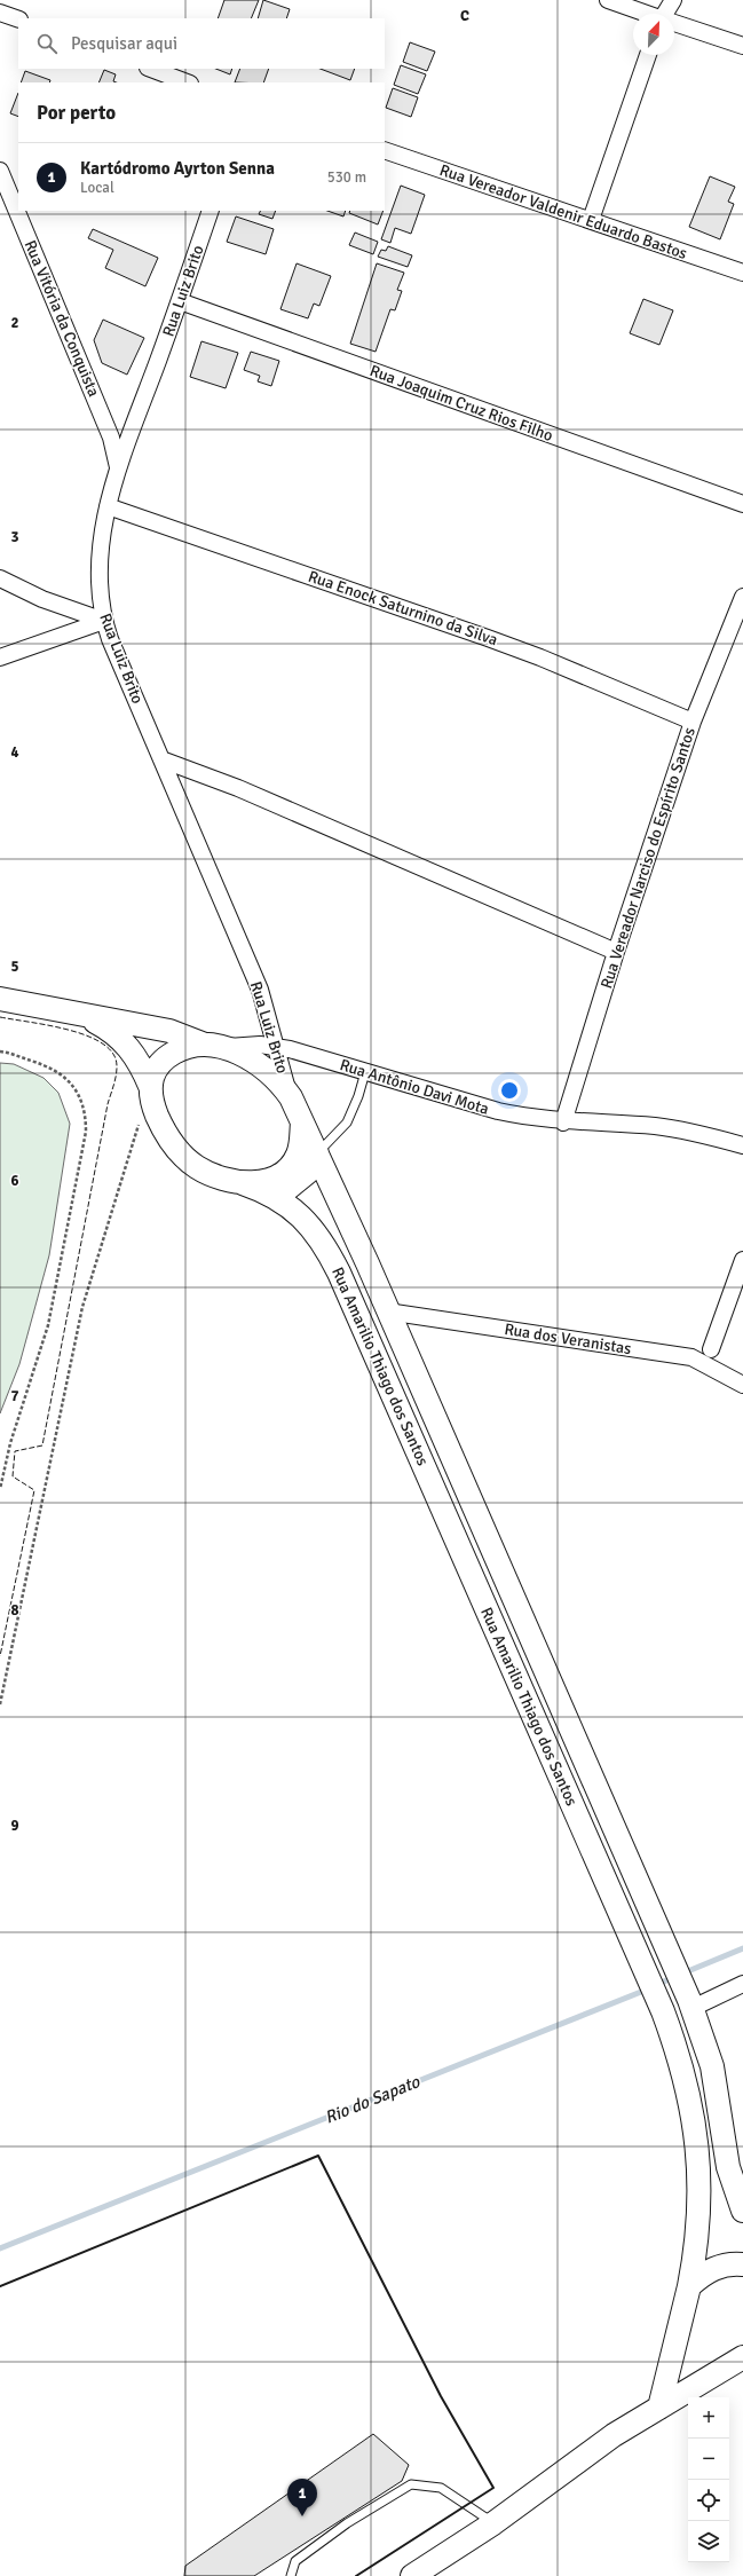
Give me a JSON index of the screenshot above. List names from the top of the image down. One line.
{"streets":{"main road":["Rua Amarilio Thiago dos Santos"],"street":["Rua Vereador Valdenir Eduardo Bastos","Rua Luiz Brito","Rua Vitória da Conquista","Rua Joaquim Cruz Rios Filho","Rua Enock Saturnino da Silva","Rua Vereador Narciso do Espírito Santos","Rua Antônio Davi Mota","Rua dos Veranistas"]},"crossings":[["Rua Luiz Brito","Rua Vitória da Conquista"],["Rua Luiz Brito","Rua Joaquim Cruz Rios Filho"],["Rua Luiz Brito","Rua Enock Saturnino da Silva"],["Rua Luiz Brito","Rua Antônio Davi Mota"],["Rua Luiz Brito","Rua Amarilio Thiago dos Santos"],["Rua Enock Saturnino da Silva","Rua Vereador Narciso do Espírito Santos"],["Rua Vereador Narciso do Espírito Santos","Rua Antônio Davi Mota"],["Rua Antônio Davi Mota","Rua Amarilio Thiago dos Santos"],["Rua dos Veranistas","Rua Amarilio Thiago dos Santos"]],"water":["Rio do Sapato"],"north":"top right","page":{"search":"Pesquisar aqui","heading":"Por perto","list":[{"mark":"1","name":"Kartódromo Ayrton Senna","note":"Local","value":"530 m"}],"map_buttons":["+","−"],"pins":"1"},"grid":{"columns":["C"],"rows":["2","3","4","5","6","7","8","9"]}}
